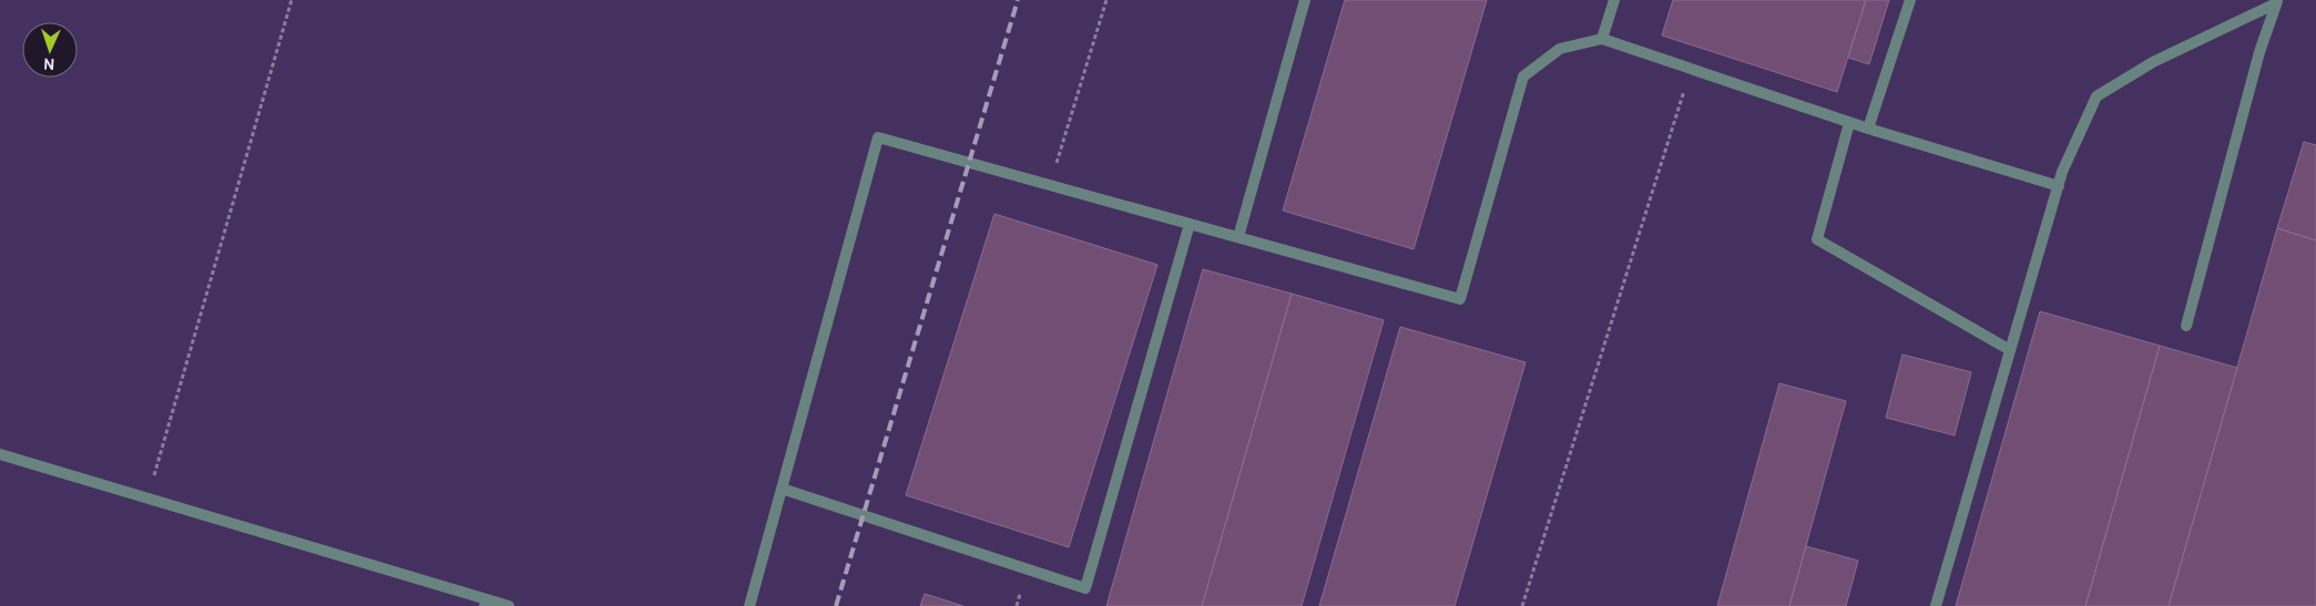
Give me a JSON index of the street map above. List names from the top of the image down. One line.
{"north":"bottom"}
